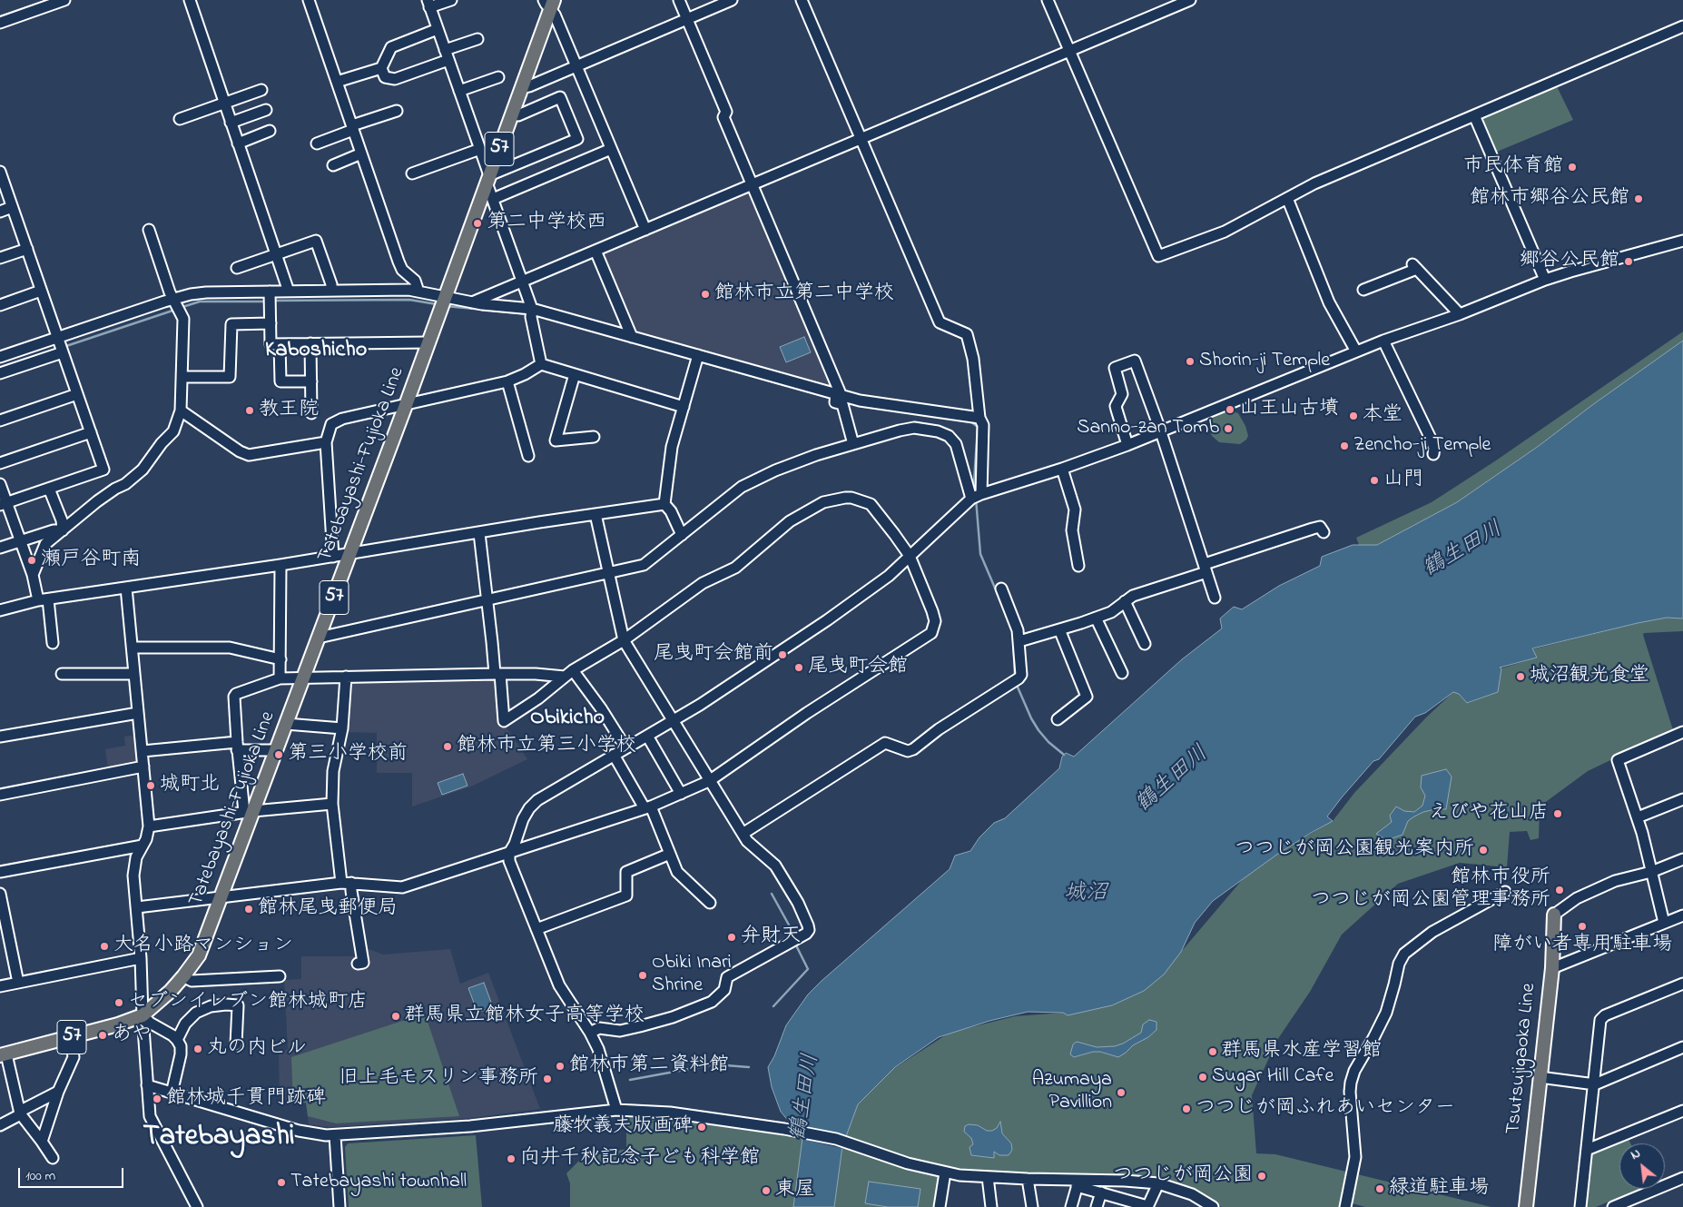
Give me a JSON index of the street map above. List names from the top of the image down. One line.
{"streets":{"main road":["57","Tatebayashi-Fujioka Line","Tsutsujigaoka Line"]},"districts":["Kaboshicho","Obikicho","Tatebayashi"],"water":["鶴生田川","城沼"],"places":["市民体育館","館林市郷谷公民館","第二中学校西","郷谷公民館","館林市立第二中学校","Shorin-ji Temple","山王山古墳","教王院","本堂","Sanno-zan Tomb","Zencho-ji Temple","山門","瀬戸谷町南","尾曳町会館前","尾曳町会館","城沼観光食堂","館林市立第三小学校","第三小学校前","城町北","えびや花山店","つつじが岡公園観光案内所","館林市役所 つつじが岡公園管理事務所","館林尾曳郵便局","障がい者専用駐車場","弁財天","大名小路マンション","Obiki Inari Shrine","セブンイレブン館林城町店","群馬県立館林女子高等学校","あや","丸の内ビル","群馬県水産学習館","館林市第二資料館","Sugar Hill Cafe","旧上毛モスリン事務所","Azumaya Pavillion","館林城千貫門跡碑","つつじが岡ふれあいセンター","藤牧義夫版画碑","向井千秋記念子ども科学館","つつじが岡公園","Tatebayashi townhall","緑道駐車場","東屋"],"scale_bar":"100 m","north":"top left"}
